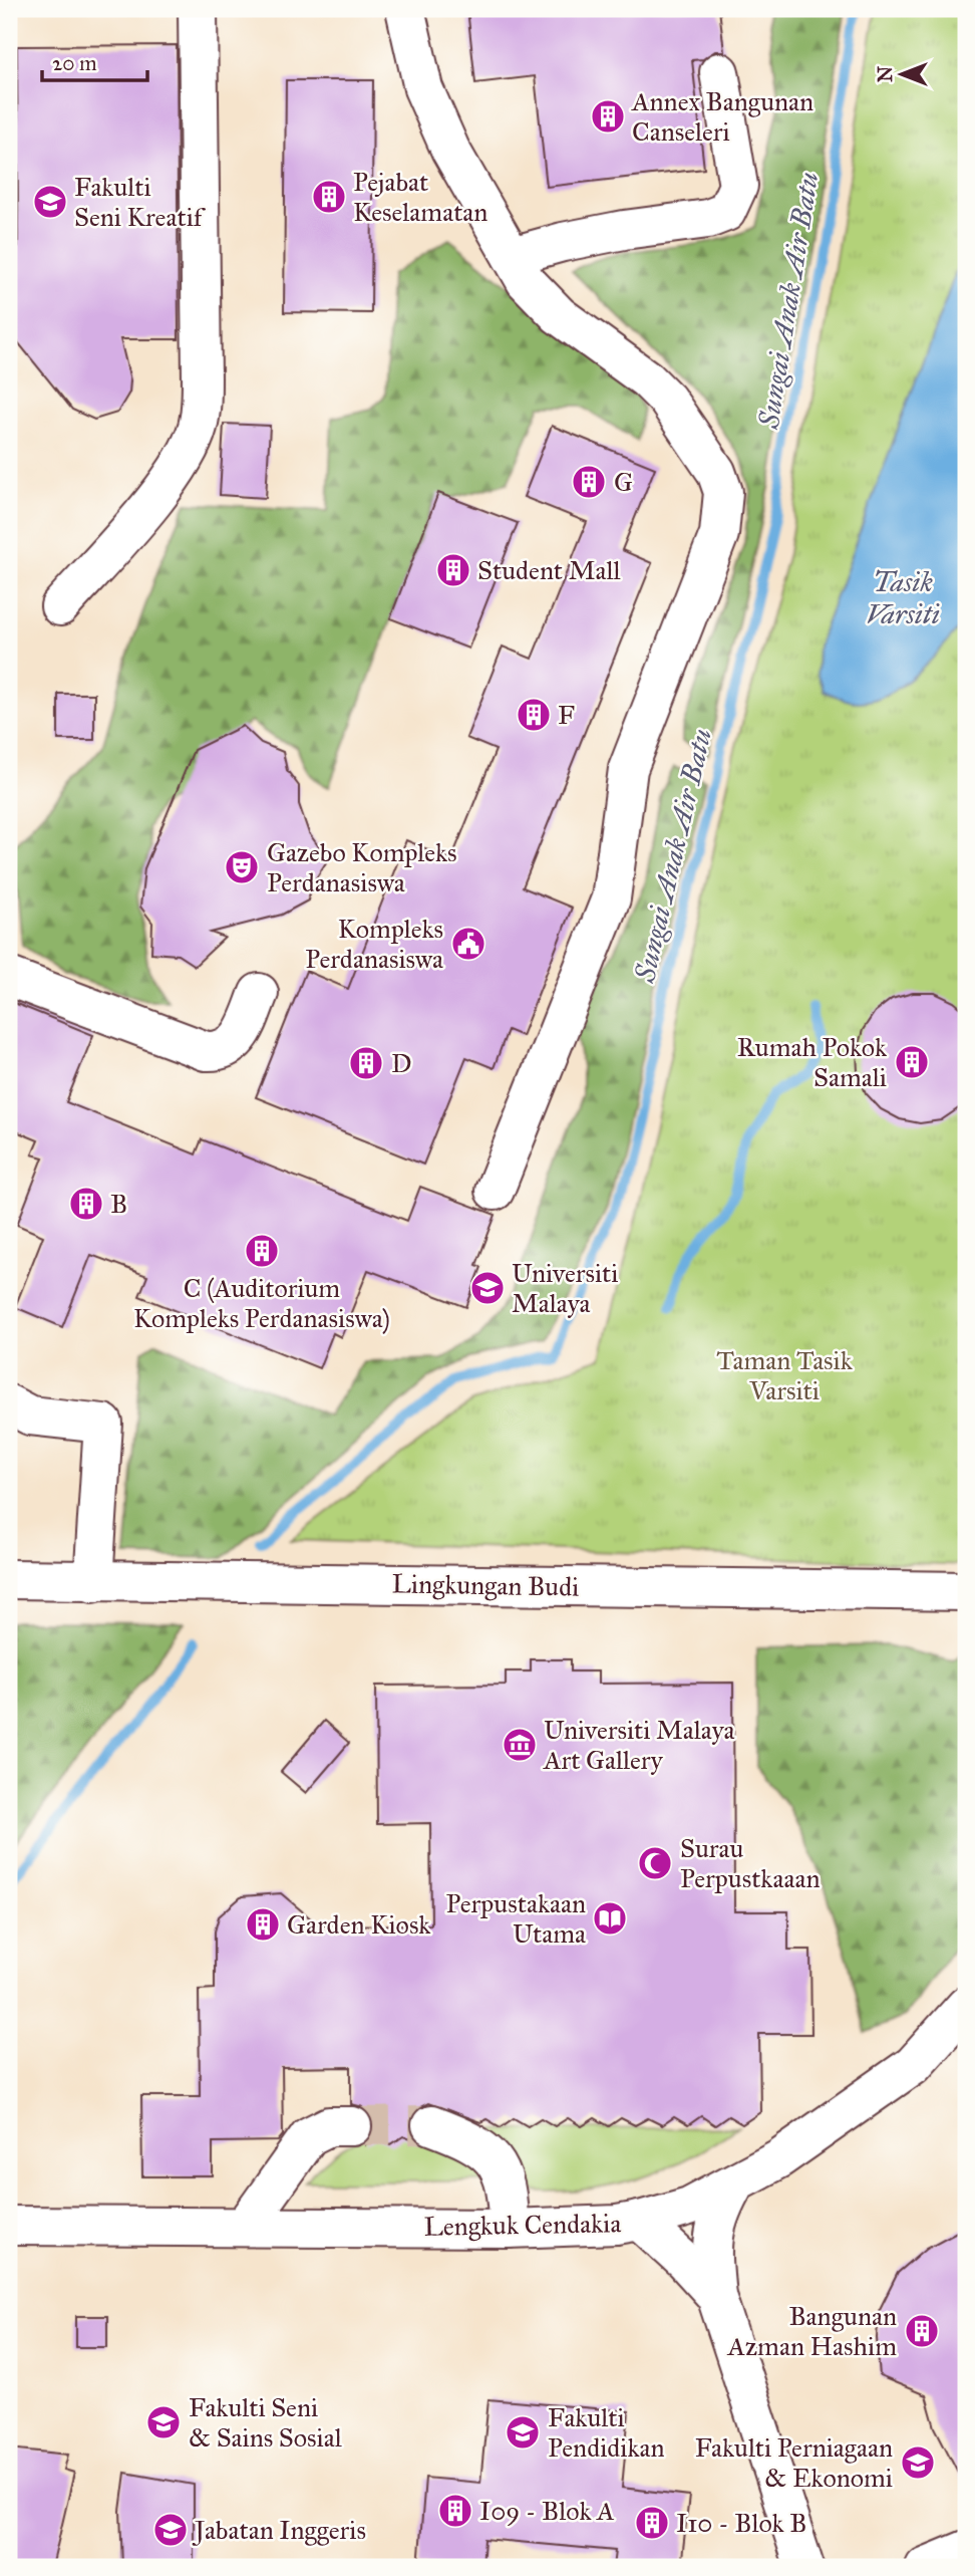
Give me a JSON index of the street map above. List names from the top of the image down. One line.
{"streets":{"street":["Lingkungan Budi","Lengkuk Cendakia"]},"water":["Sungai Anak Air Batu","Tasik Varsiti"],"parks":["Taman Tasik Varsiti"],"places":{"building":["Annex Bangunan Canseleri","Pejabat Keselamatan","G","Student Mall","F","Rumah Pokok Samali","D","B","C (Auditorium Kompleks Perdanasiswa)","Garden Kiosk","Bangunan Azman Hashim","I09 - Blok A","I10 - Blok B"],"school or university":["Fakulti Seni Kreatif","Universiti Malaya","Fakulti Seni & Sains Sosial","Fakulti Pendidikan","Fakulti Perniagaan & Ekonomi","Jabatan Inggeris"],"theatre":["Gazebo Kompleks Perdanasiswa"],"public building":["Kompleks Perdanasiswa"],"museum":["Universiti Malaya Art Gallery"],"mosque":["Surau Perpustkaaan"],"library":["Perpustakaan Utama"]},"scale_bar":"20 m","north":"left"}
